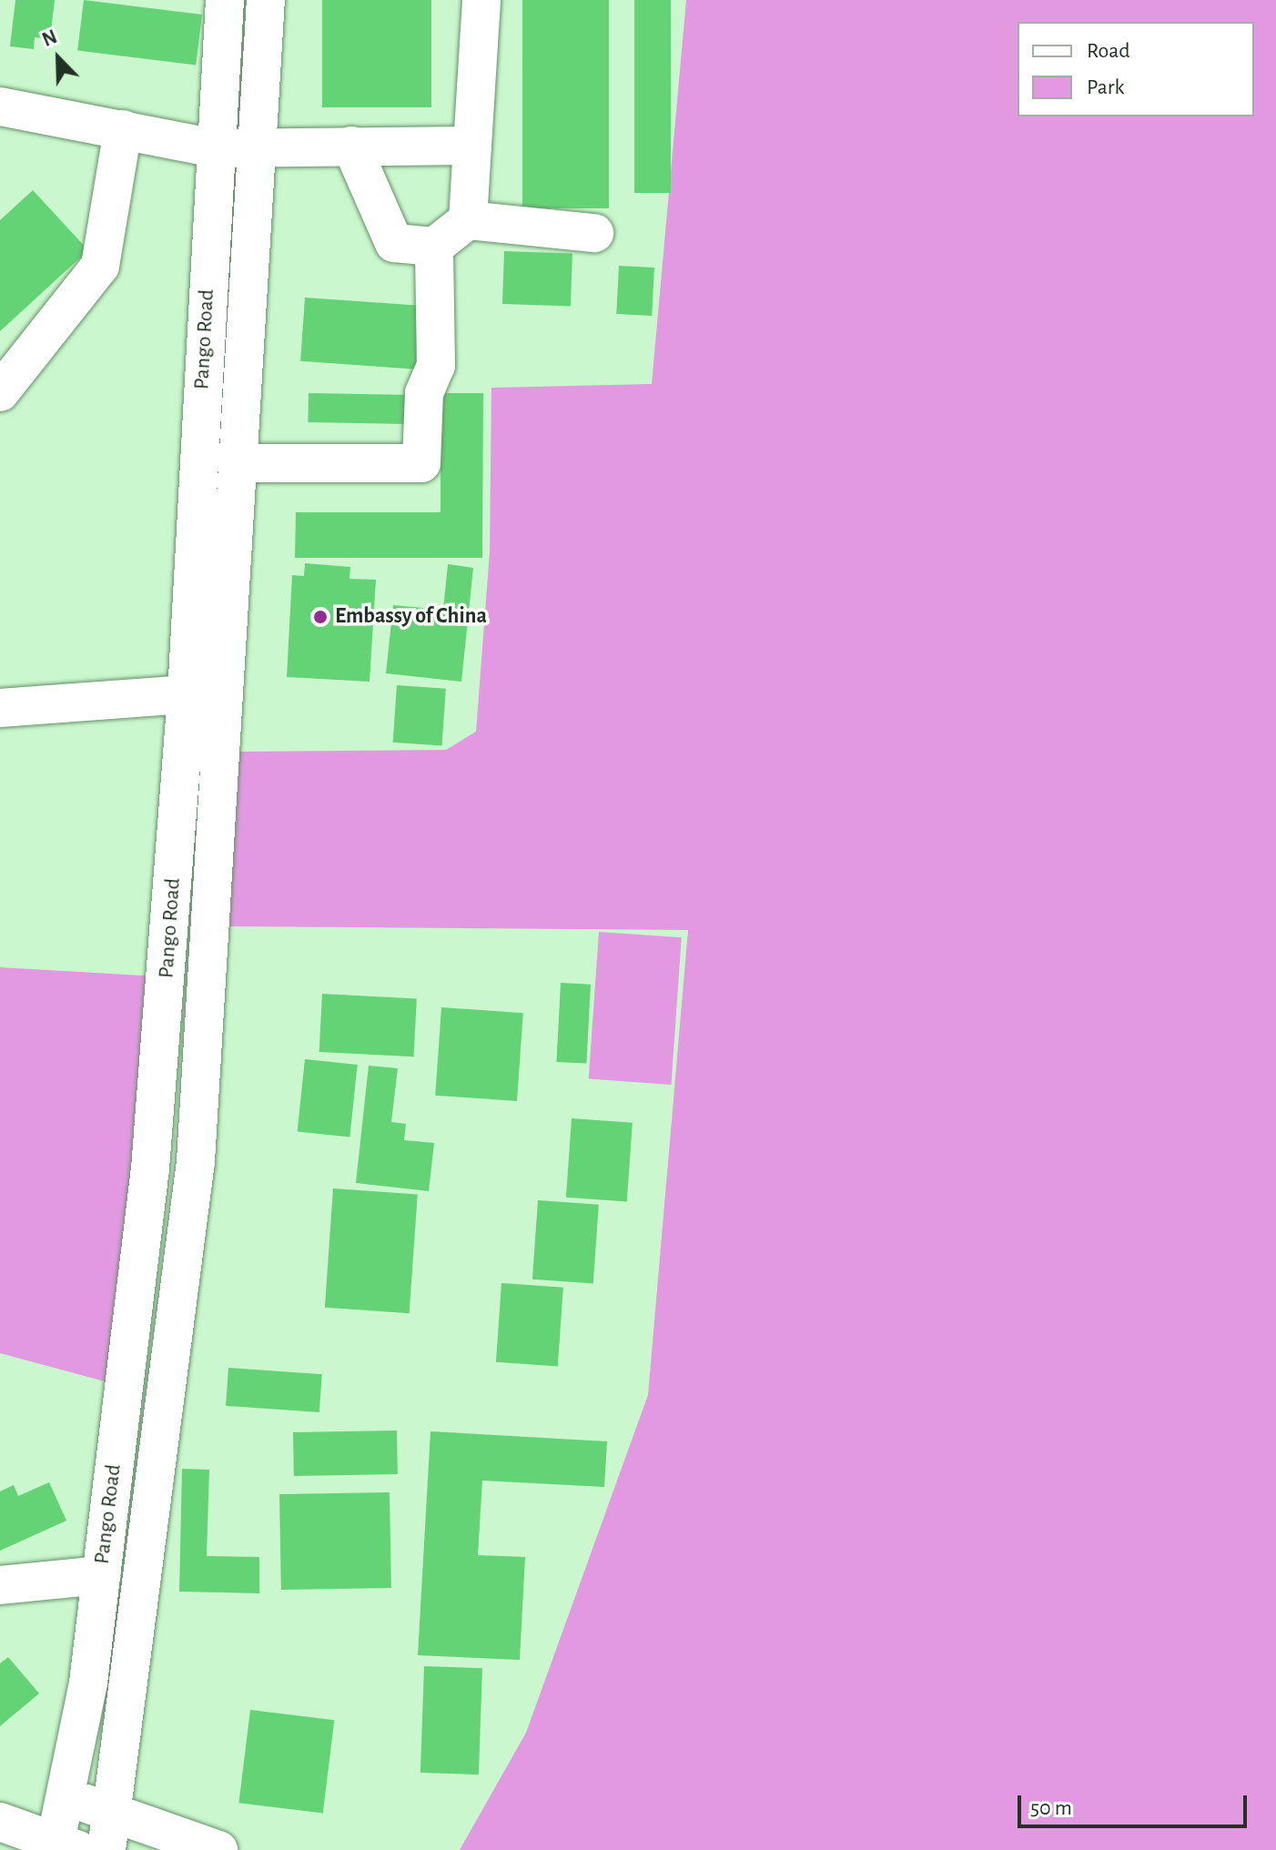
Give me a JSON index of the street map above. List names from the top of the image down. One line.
{"streets":{"street":["Pango Road"]},"places":["Embassy of China"],"legend":["Road","Park"],"scale_bar":"50 m","north":"top left"}
